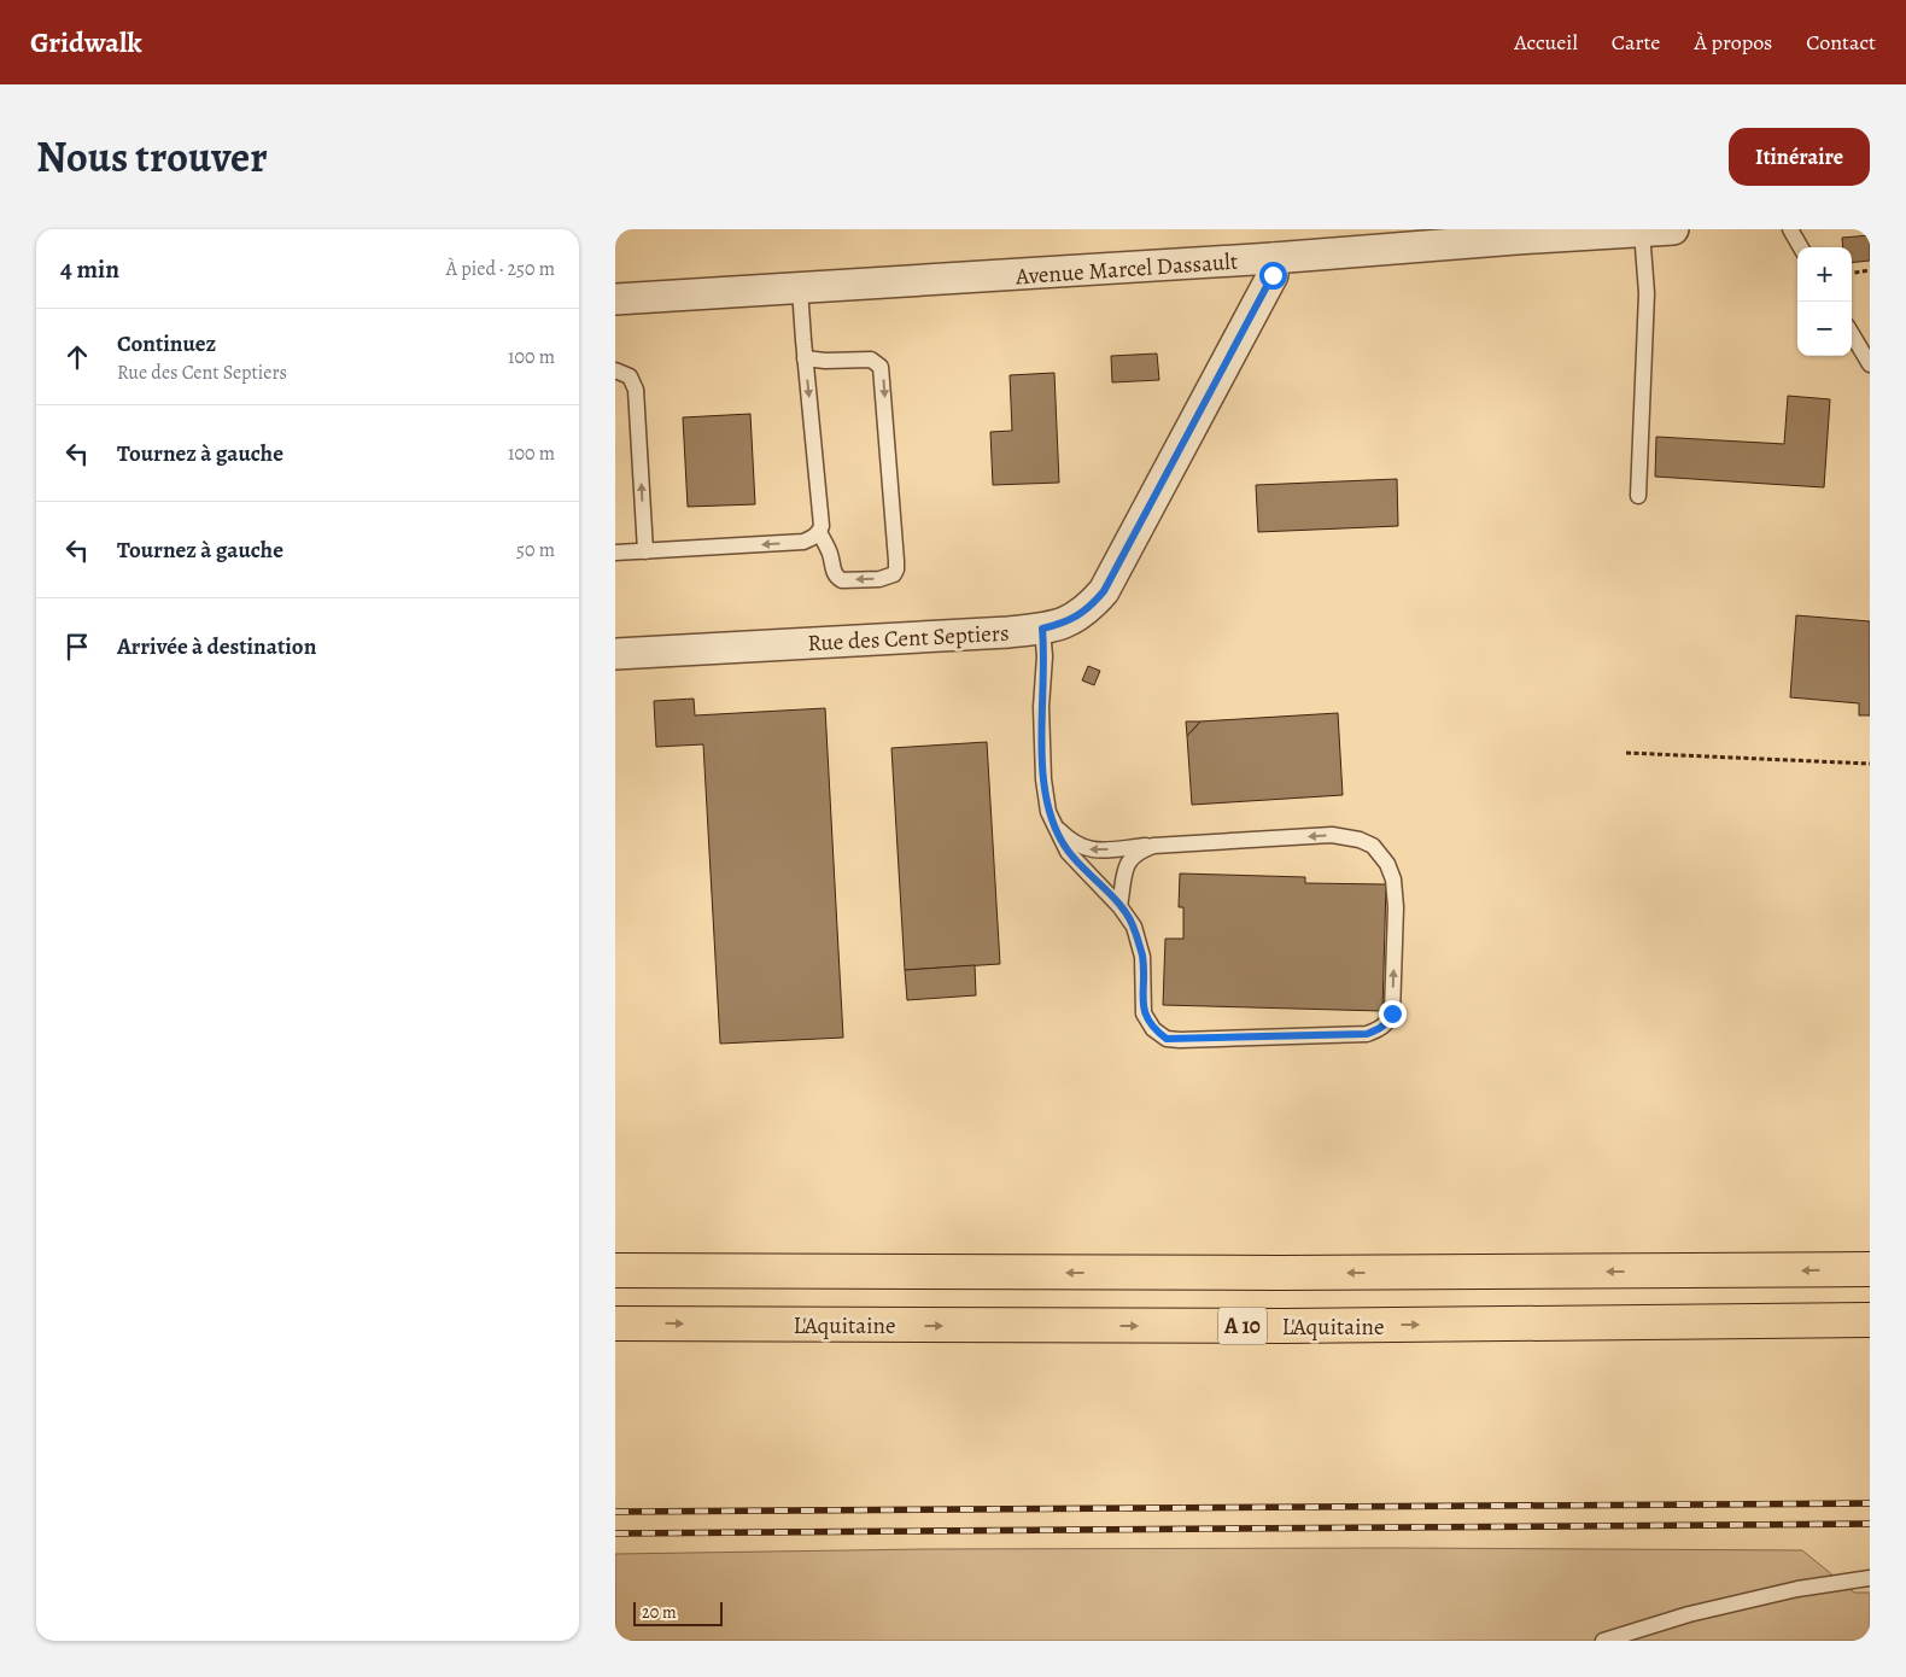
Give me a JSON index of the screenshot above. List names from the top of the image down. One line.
{"streets":{"highway":["L'Aquitaine","A 10"],"street":["Avenue Marcel Dassault","Rue des Cent Septiers"]},"crossings":[["Avenue Marcel Dassault","Rue des Cent Septiers"]],"scale_bar":"20 m","page":{"header":"Gridwalk","nav":["Accueil","Carte","À propos","Contact"],"title":"Nous trouver","buttons":"Itinéraire","heading":["4 min","À pied · 250 m"],"map_buttons":["+","−"],"list":[["Continuez","Rue des Cent Septiers","100 m"],["Tournez à gauche","100 m"],["Tournez à gauche","50 m"],"Arrivée à destination"],"scale":"20 m"}}
